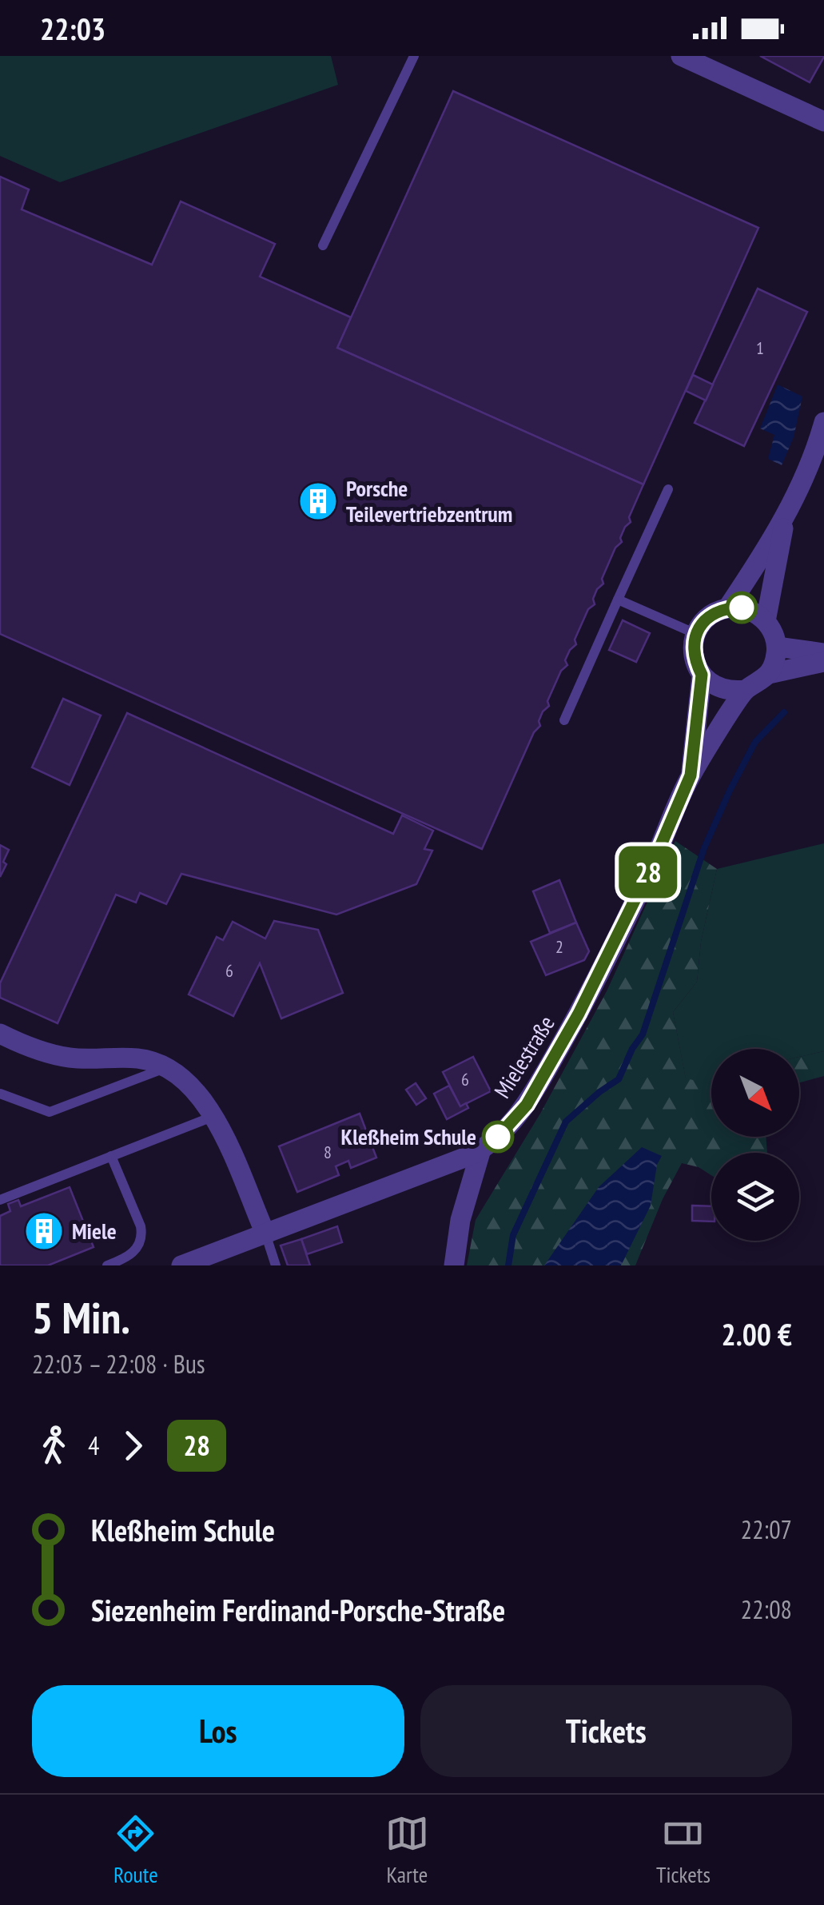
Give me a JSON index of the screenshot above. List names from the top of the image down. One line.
{"streets":{"street":["Mielestraße"]},"places":{"building":["Porsche Teilevertriebzentrum","Miele"],"other":["Kleßheim Schule"]},"lines":["bus line 28"],"house_numbers":["1","2","6","6","8"],"north":"bottom right","page":{"status":"22:03","on_map":"28","heading":["5 Min.","22:03 – 22:08 · Bus","2.00 €"],"legs":["4","28"],"list":[{"name":"Kleßheim Schule","value":"22:07"},{"name":"Siezenheim Ferdinand-Porsche-Straße","value":"22:08"}],"buttons":["Los","Tickets"],"tabs":["Route","Karte","Tickets"]}}
